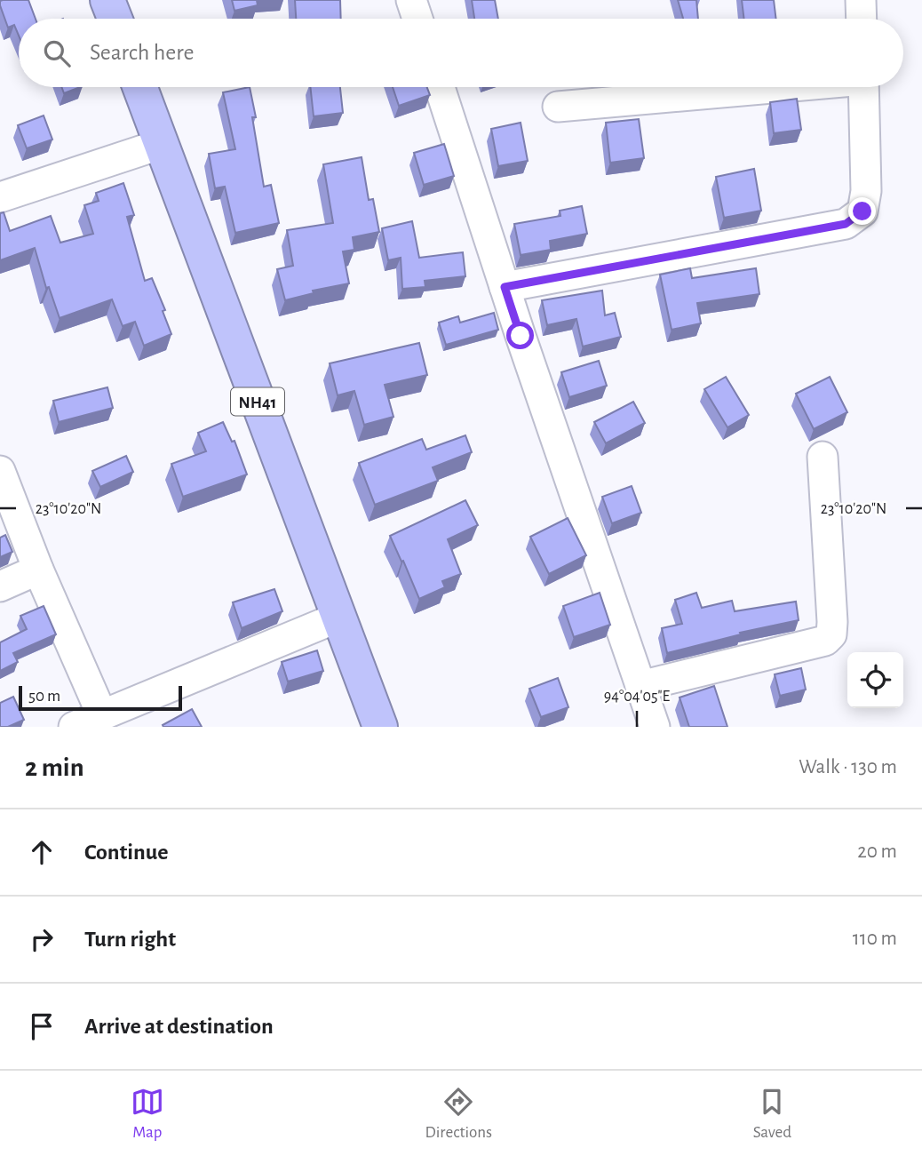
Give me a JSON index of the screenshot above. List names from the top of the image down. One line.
{"streets":{"highway":["NH41"]},"scale_bar":"50 m","page":{"search":"Search here","scale":"50 m","heading":["2 min","Walk · 130 m"],"list":[["Continue","20 m"],["Turn right","110 m"],"Arrive at destination"],"nav":["Map","Directions","Saved"]},"coordinates":["23°10'20\"N","94°04'05\"E"]}
